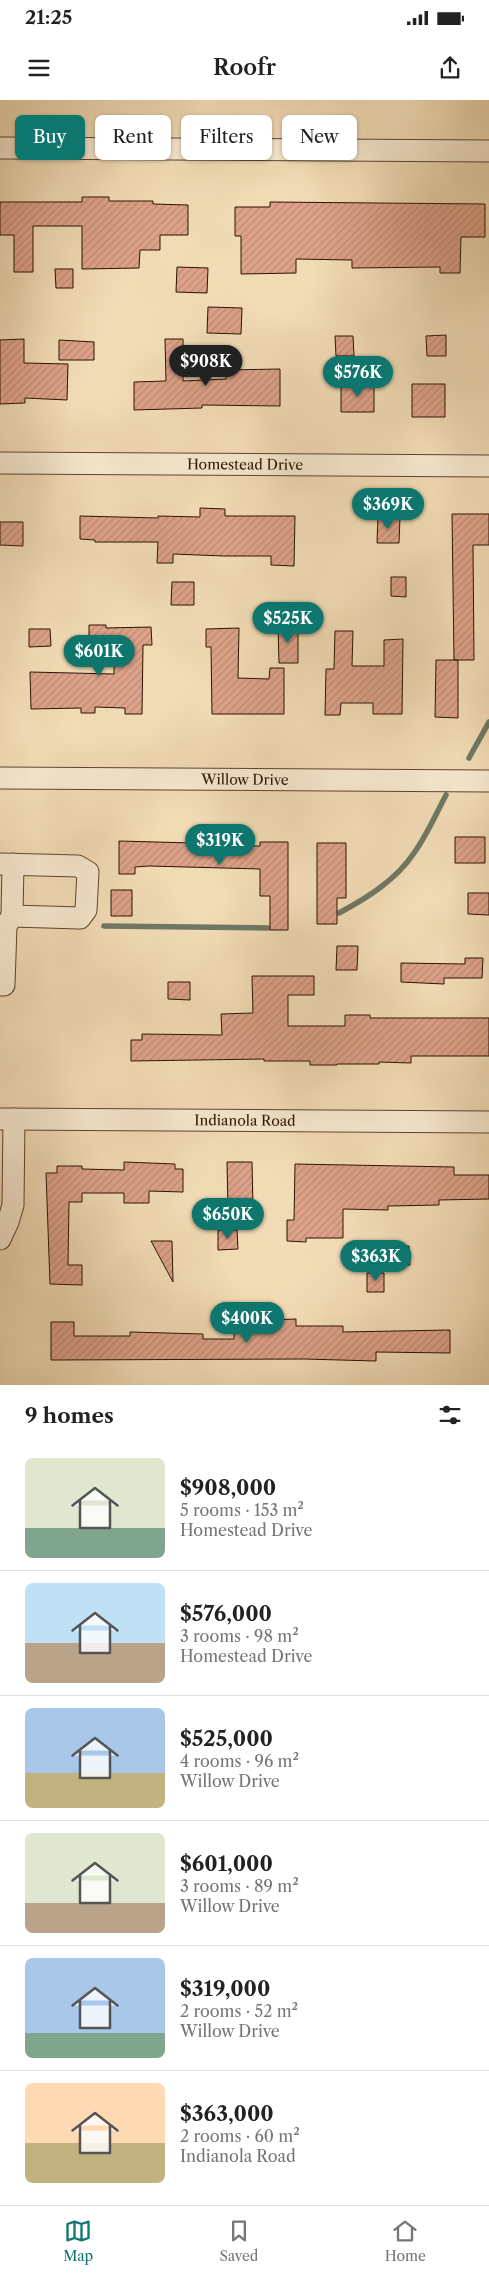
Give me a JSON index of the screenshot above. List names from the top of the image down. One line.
{"streets":{"street":["Homestead Drive","Willow Drive","Indianola Road"]},"page":{"status":"21:25","header":"Roofr","chip":["Buy","Rent","Filters","New"],"price":["$908K","$576K","$369K","$525K","$601K","$319K","$650K","$363K","$400K"],"heading":"9 homes","list":[{"name":"$908,000","note":"5 rooms · 153 m² · Homestead Drive"},{"name":"$576,000","note":"3 rooms · 98 m² · Homestead Drive"},{"name":"$525,000","note":"4 rooms · 96 m² · Willow Drive"},{"name":"$601,000","note":"3 rooms · 89 m² · Willow Drive"},{"name":"$319,000","note":"2 rooms · 52 m² · Willow Drive"},{"name":"$363,000","note":"2 rooms · 60 m² · Indianola Road"}],"tabs":["Map","Saved","Home"]}}
